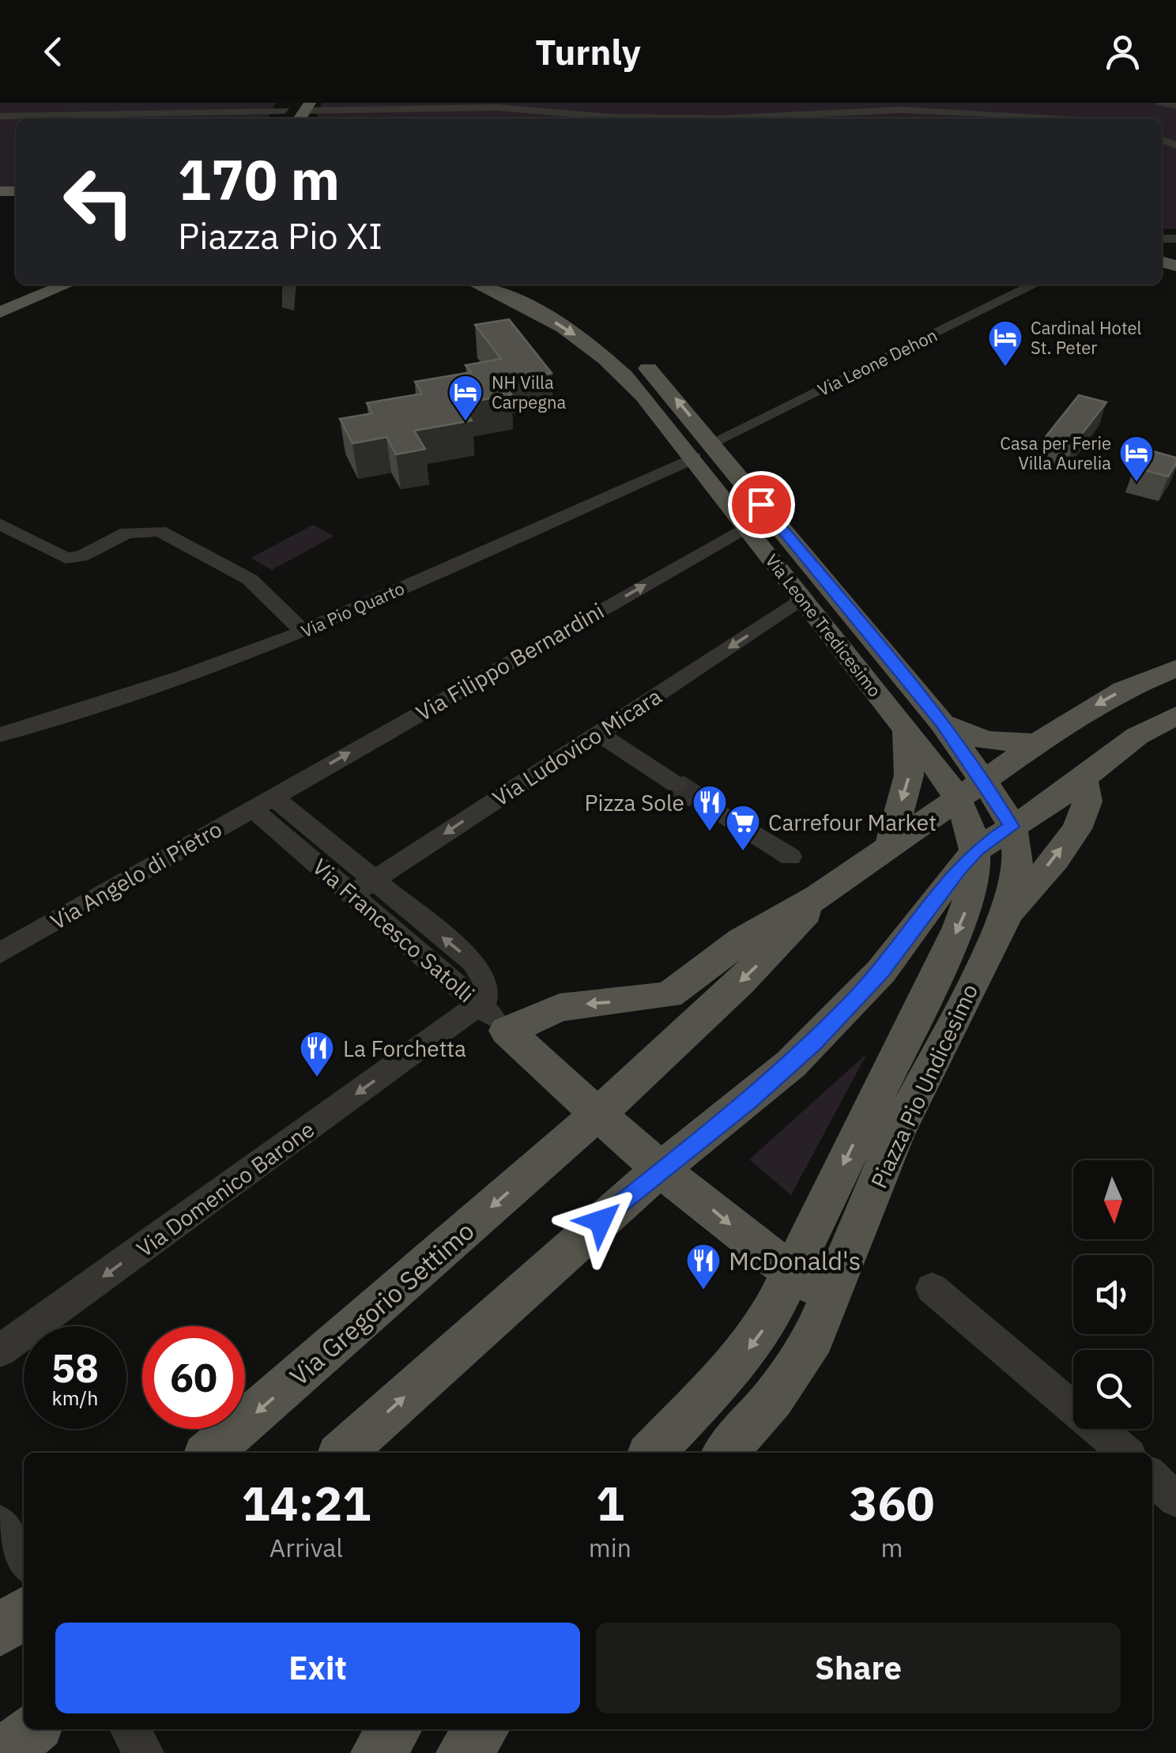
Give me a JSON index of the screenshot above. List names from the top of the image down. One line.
{"streets":{"main road":["Via Leone Tredicesimo","Piazza Pio Undicesimo","Via Gregorio Settimo"],"street":["Via Leone Dehon","Via Pio Quarto","Via Filippo Bernardini","Via Ludovico Micara","Via Angelo di Pietro","Via Francesco Satolli","Via Domenico Barone"]},"crossings":[["Via Leone Dehon","Via Leone Tredicesimo"],["Via Pio Quarto","Via Leone Tredicesimo"],["Via Leone Tredicesimo","Via Filippo Bernardini"],["Via Leone Tredicesimo","Via Ludovico Micara"],["Via Leone Tredicesimo","Piazza Pio Undicesimo"],["Via Filippo Bernardini","Via Angelo di Pietro"],["Via Filippo Bernardini","Via Francesco Satolli"],["Via Ludovico Micara","Via Francesco Satolli"],["Via Angelo di Pietro","Via Francesco Satolli"],["Via Francesco Satolli","Via Domenico Barone"]],"one_way":["Via Filippo Bernardini","Via Ludovico Micara","Via Domenico Barone"],"places":{"hotel":["Cardinal Hotel St. Peter","NH Villa Carpegna","Casa per Ferie Villa Aurelia"],"restaurant":["Pizza Sole","La Forchetta","McDonald's"],"supermarket":["Carrefour Market"]},"north":"bottom","page":{"header":"Turnly","turn":["170 m","Piazza Pio XI"],"speed":"58 km/h","limit":"60","eta":["14:21","Arrival","1","min","360","m"],"buttons":["Exit","Share"]}}
